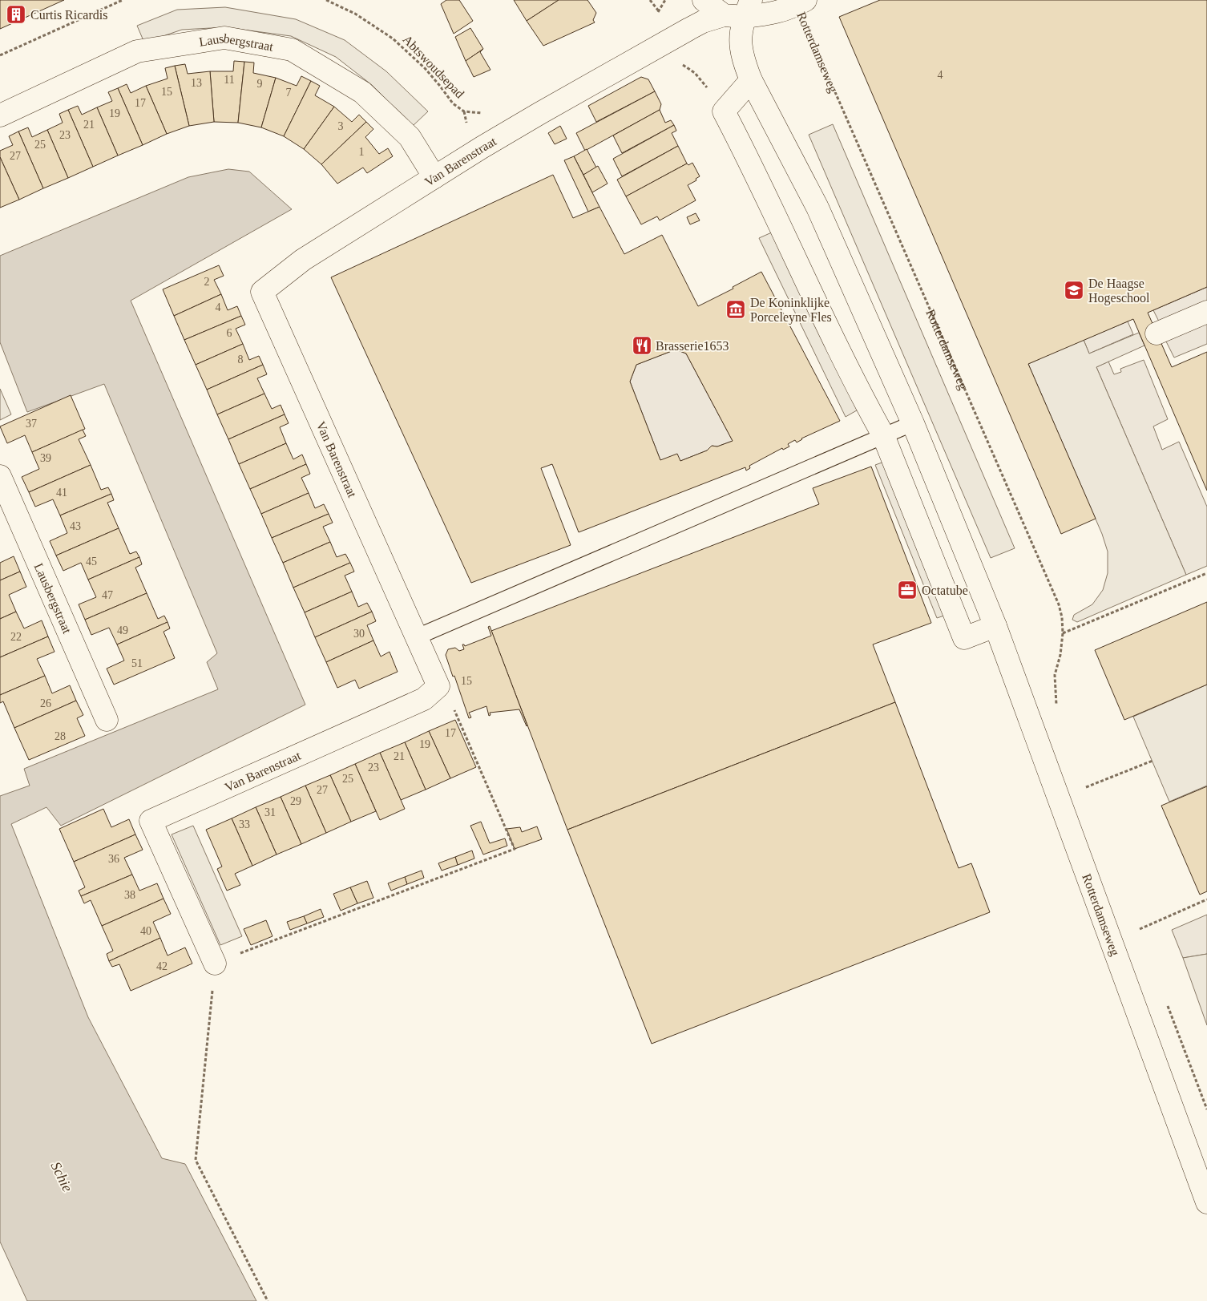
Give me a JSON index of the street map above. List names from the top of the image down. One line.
{"streets":{"street":["Lausbergstraat","Rotterdamseweg","Van Barenstraat"],"path":["Abtswoudsepad"]},"crossings":[["Lausbergstraat","Van Barenstraat"],["Rotterdamseweg","Van Barenstraat"]],"water":["Schie"],"places":{"building":["Curtis Ricardis"],"school or university":["De Haagse Hogeschool"],"museum":["De Koninklijke Porceleyne Fles"],"restaurant":["Brasserie1653"],"office":["Octatube"]},"house_numbers":["4","11","13","9","15","7","17","19","21","3","23","25","1","27","2","4","6","8","37","39","41","43","45","47","49","30","22","51","15","26","17","28","19","21","23","25","27","29","31","33","36","38","40","42"]}
